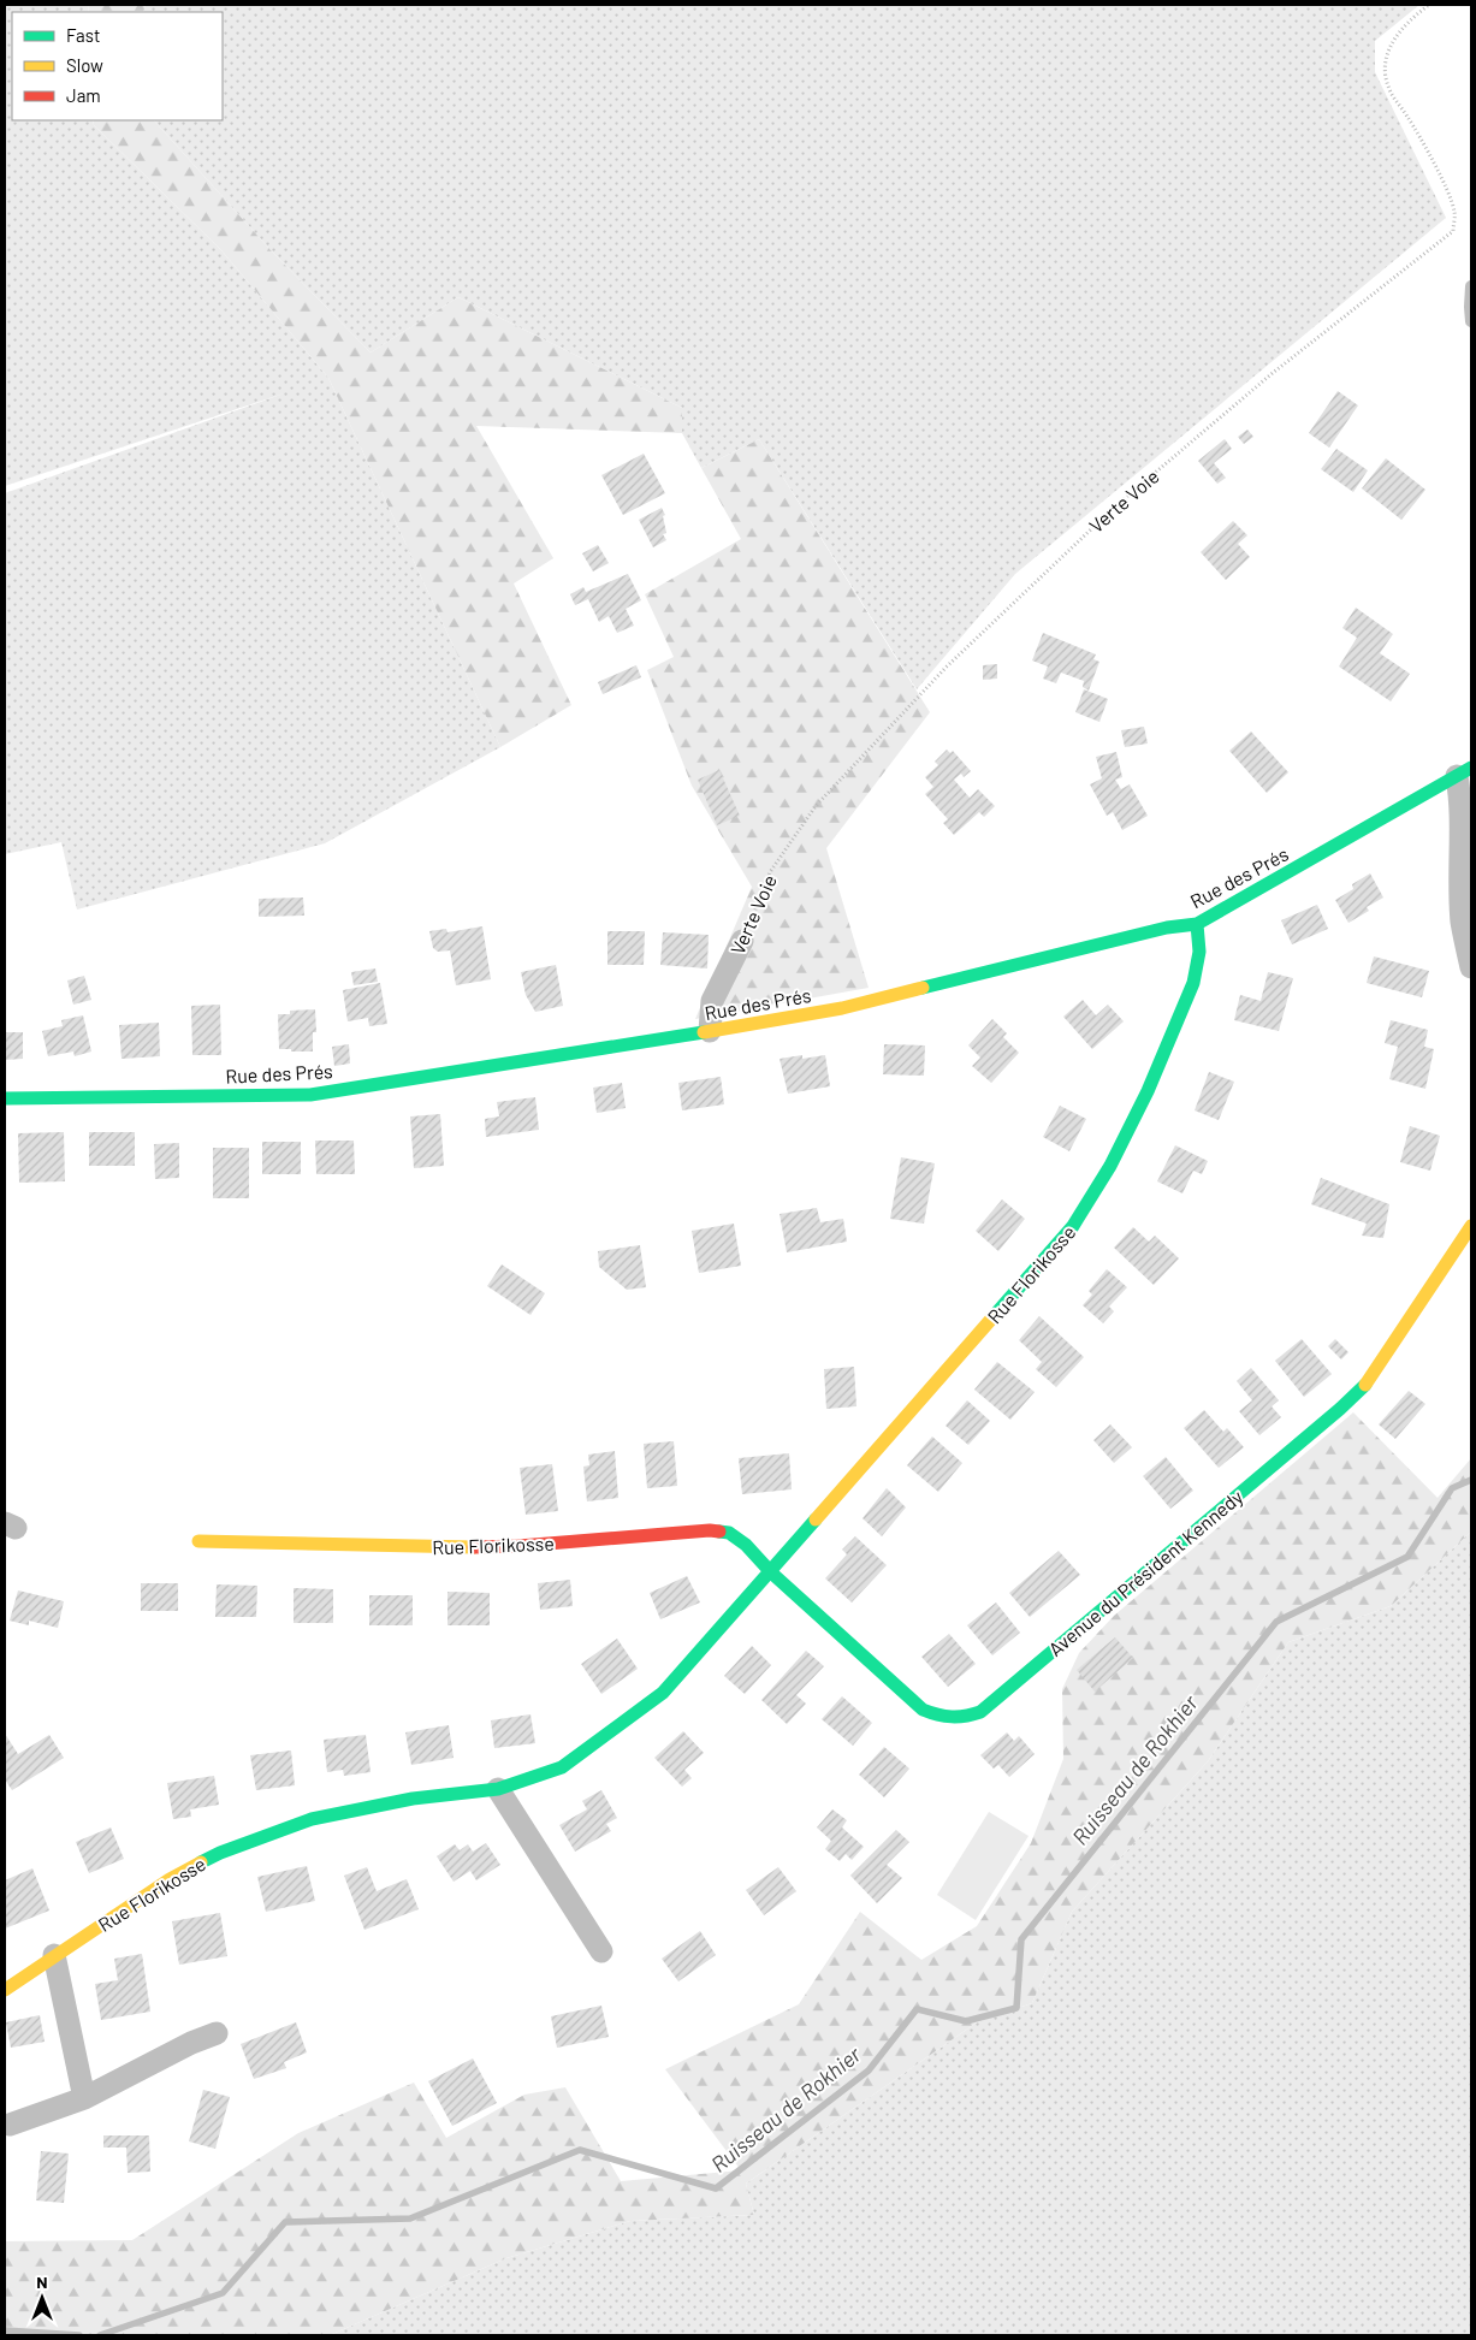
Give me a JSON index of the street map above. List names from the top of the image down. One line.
{"streets":{"street":["Verte Voie","Rue des Prés","Rue Florikosse","Avenue du Président Kennedy"]},"crossings":[["Verte Voie","Rue des Prés"],["Rue des Prés","Rue Florikosse"],["Rue Florikosse","Avenue du Président Kennedy"]],"water":["Ruisseau de Rokhier"],"legend":["Fast","Slow","Jam"],"north":"top"}
